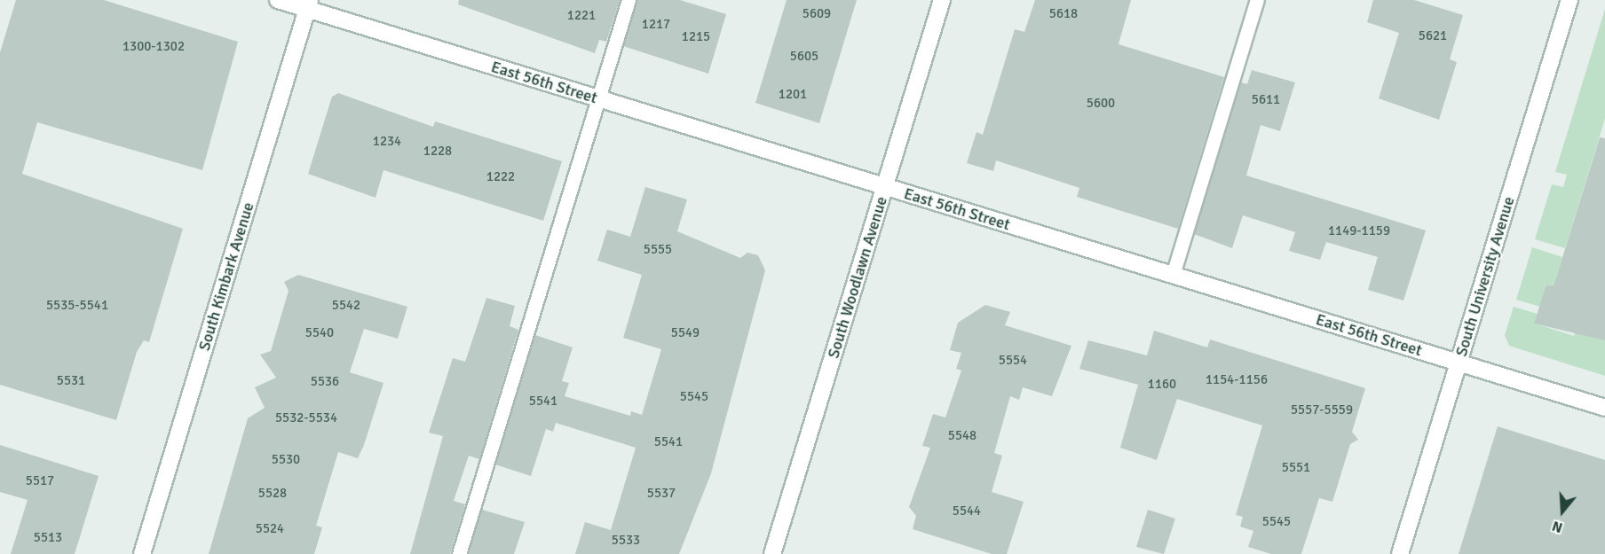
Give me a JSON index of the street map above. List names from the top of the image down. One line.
{"streets":{"street":["East 56th Street","South Kimbark Avenue","South University Avenue","South Woodlawn Avenue"]},"crossings":[["East 56th Street","South Kimbark Avenue"],["East 56th Street","South University Avenue"],["East 56th Street","South Woodlawn Avenue"]],"house_numbers":["5609","5618","1221","1217","5621","1215","1300-1302","5605","1201","5611","5600","1234","1228","1222","1149-1159","5555","5535-5541","5542","5540","5549","5554","1154-1156","5531","5536","1160","5545","5541","5557-5559","5532-5534","5548","5541","5530","5551","5517","5528","5537","5544","5545","5524","5513","5533"],"north":"bottom"}
